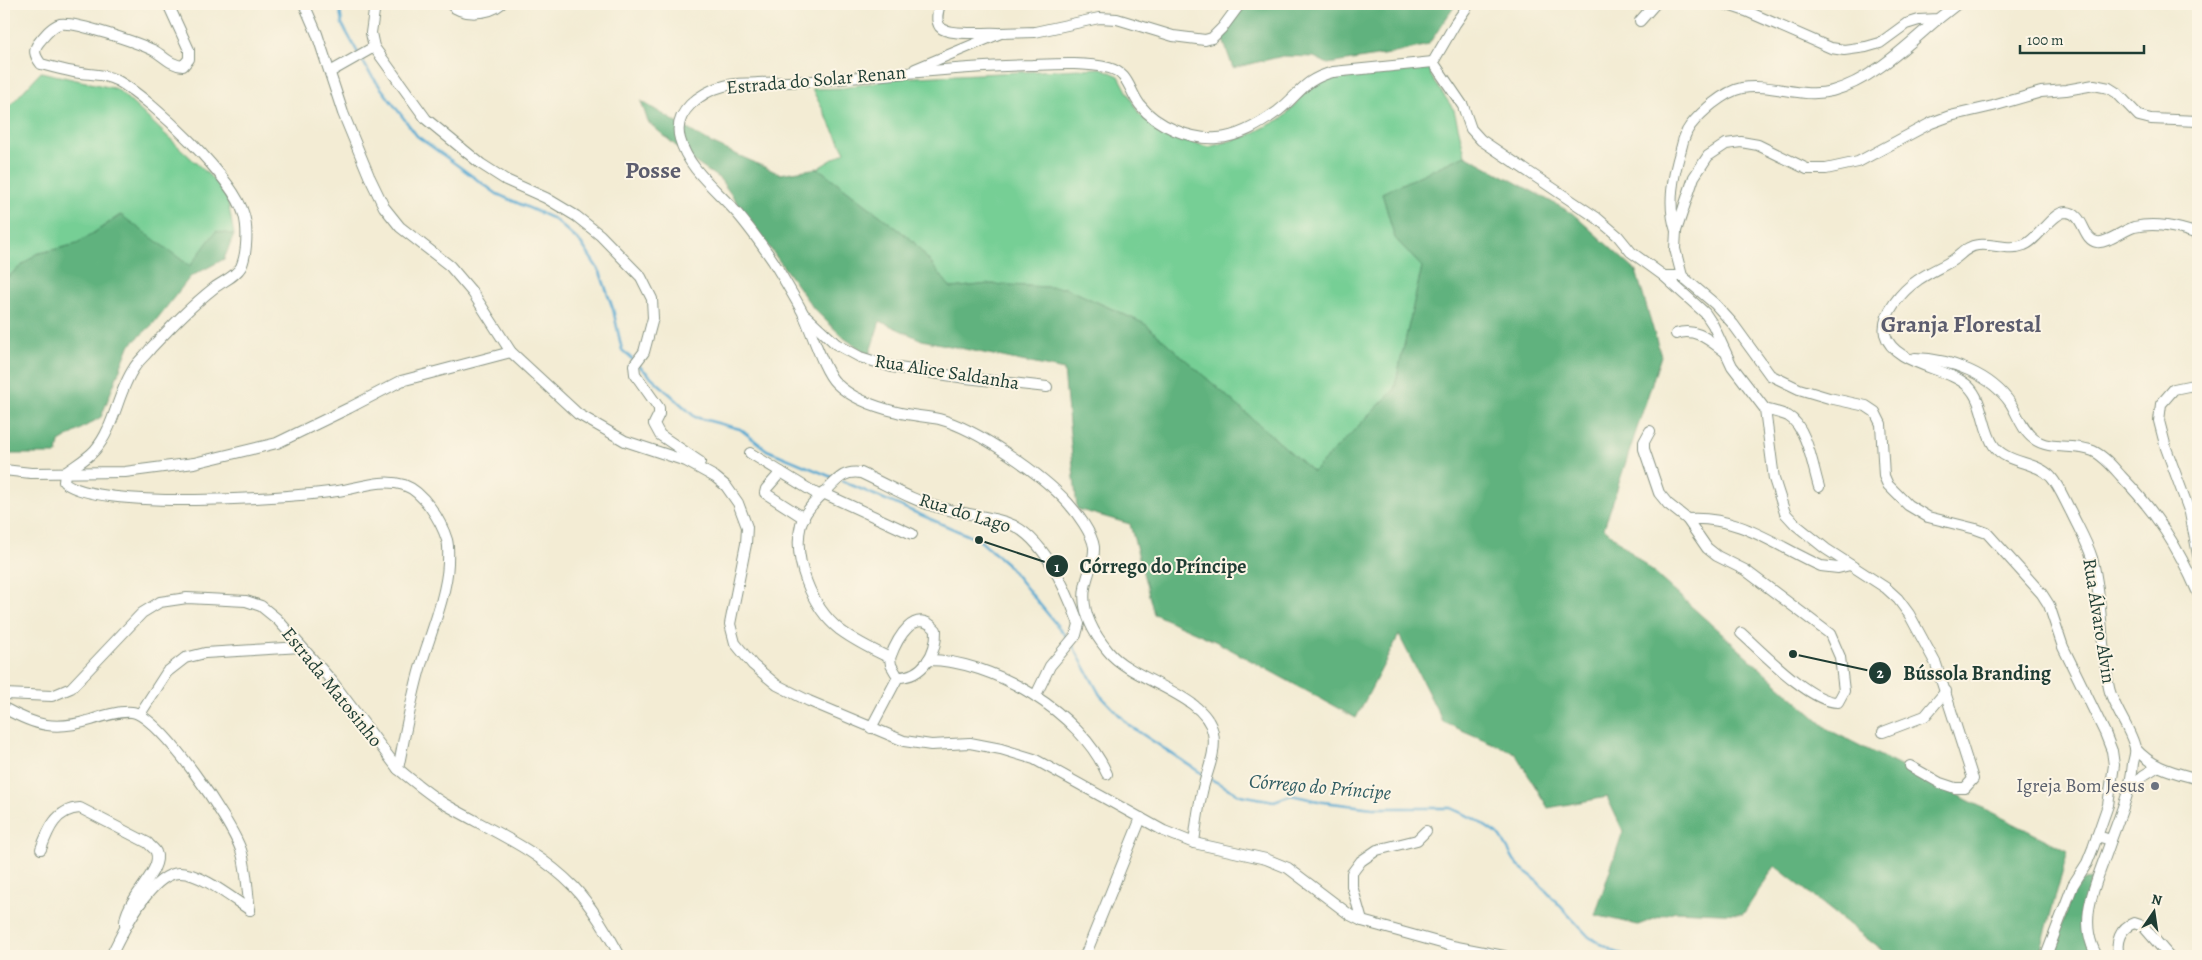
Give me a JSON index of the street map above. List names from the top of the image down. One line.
{"streets":{"street":["Estrada do Solar Renan","Rua Alice Saldanha","Rua do Lago","Rua Álvaro Alvin","Estrada Matosinho"]},"crossings":[["Estrada do Solar Renan","Rua Alice Saldanha"]],"districts":["Posse","Granja Florestal"],"water":["Córrego do Príncipe"],"places":["Córrego do Príncipe","Bússola Branding","Igreja Bom Jesus"],"scale_bar":"100 m","north":"top"}
